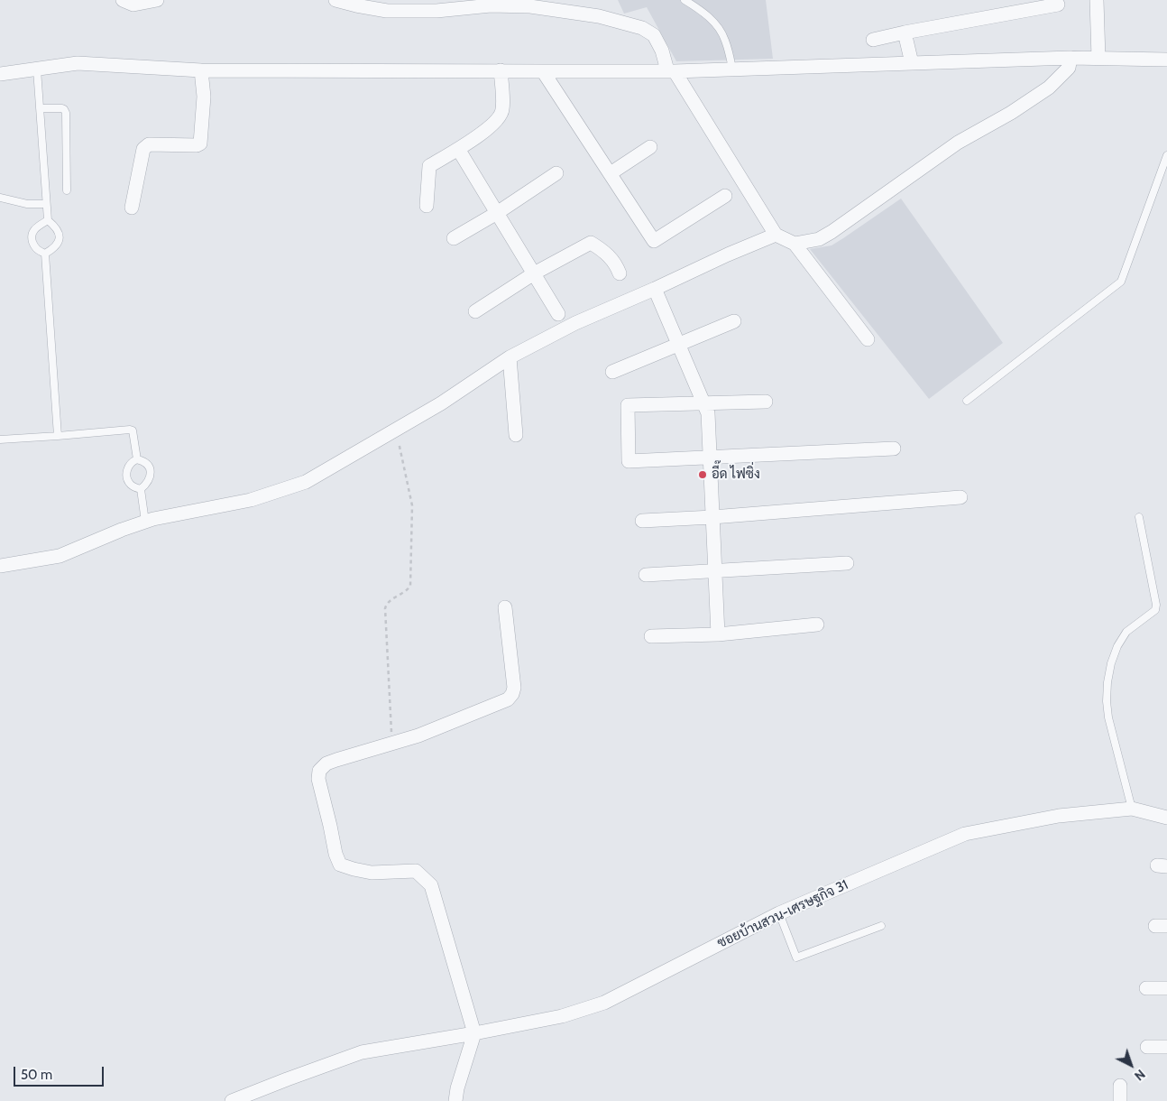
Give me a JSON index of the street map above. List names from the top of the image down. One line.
{"streets":{"street":["ซอยบ้านสวน-เศรษฐกิจ 31"]},"places":["อี๊ด ไฟซิ่ง"],"scale_bar":"50 m","north":"bottom right"}
